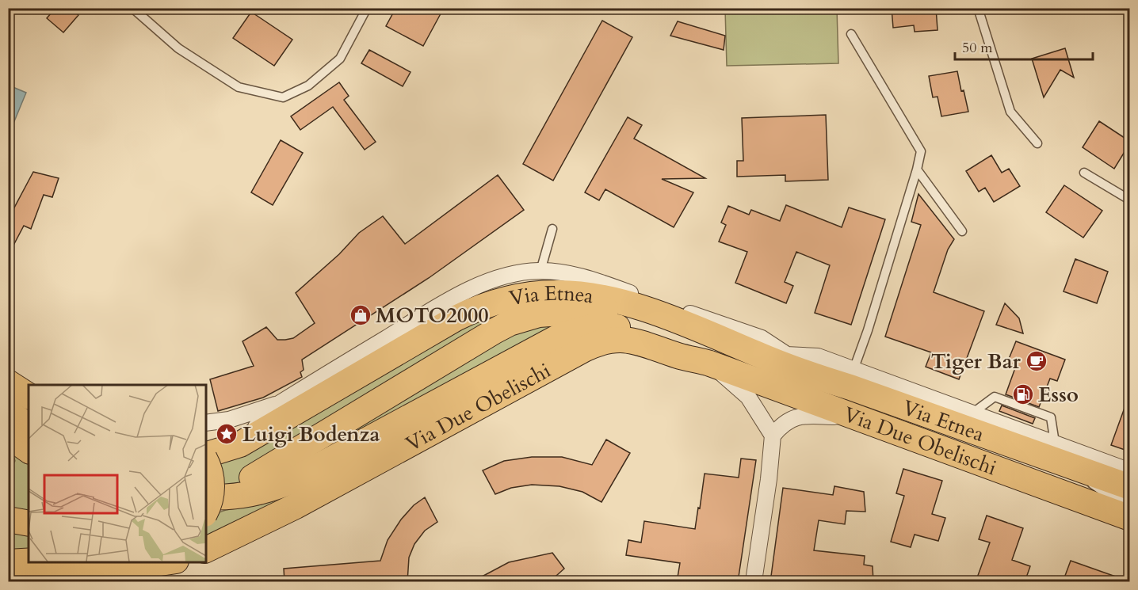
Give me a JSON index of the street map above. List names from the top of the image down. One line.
{"streets":{"main road":["Via Etnea","Via Due Obelischi"]},"crossings":[["Via Etnea","Via Due Obelischi"]],"places":{"shop":["MOTO2000"],"cafe":["Tiger Bar"],"fuel station":["Esso"],"place":["Luigi Bodenza"]},"scale_bar":"50 m"}
